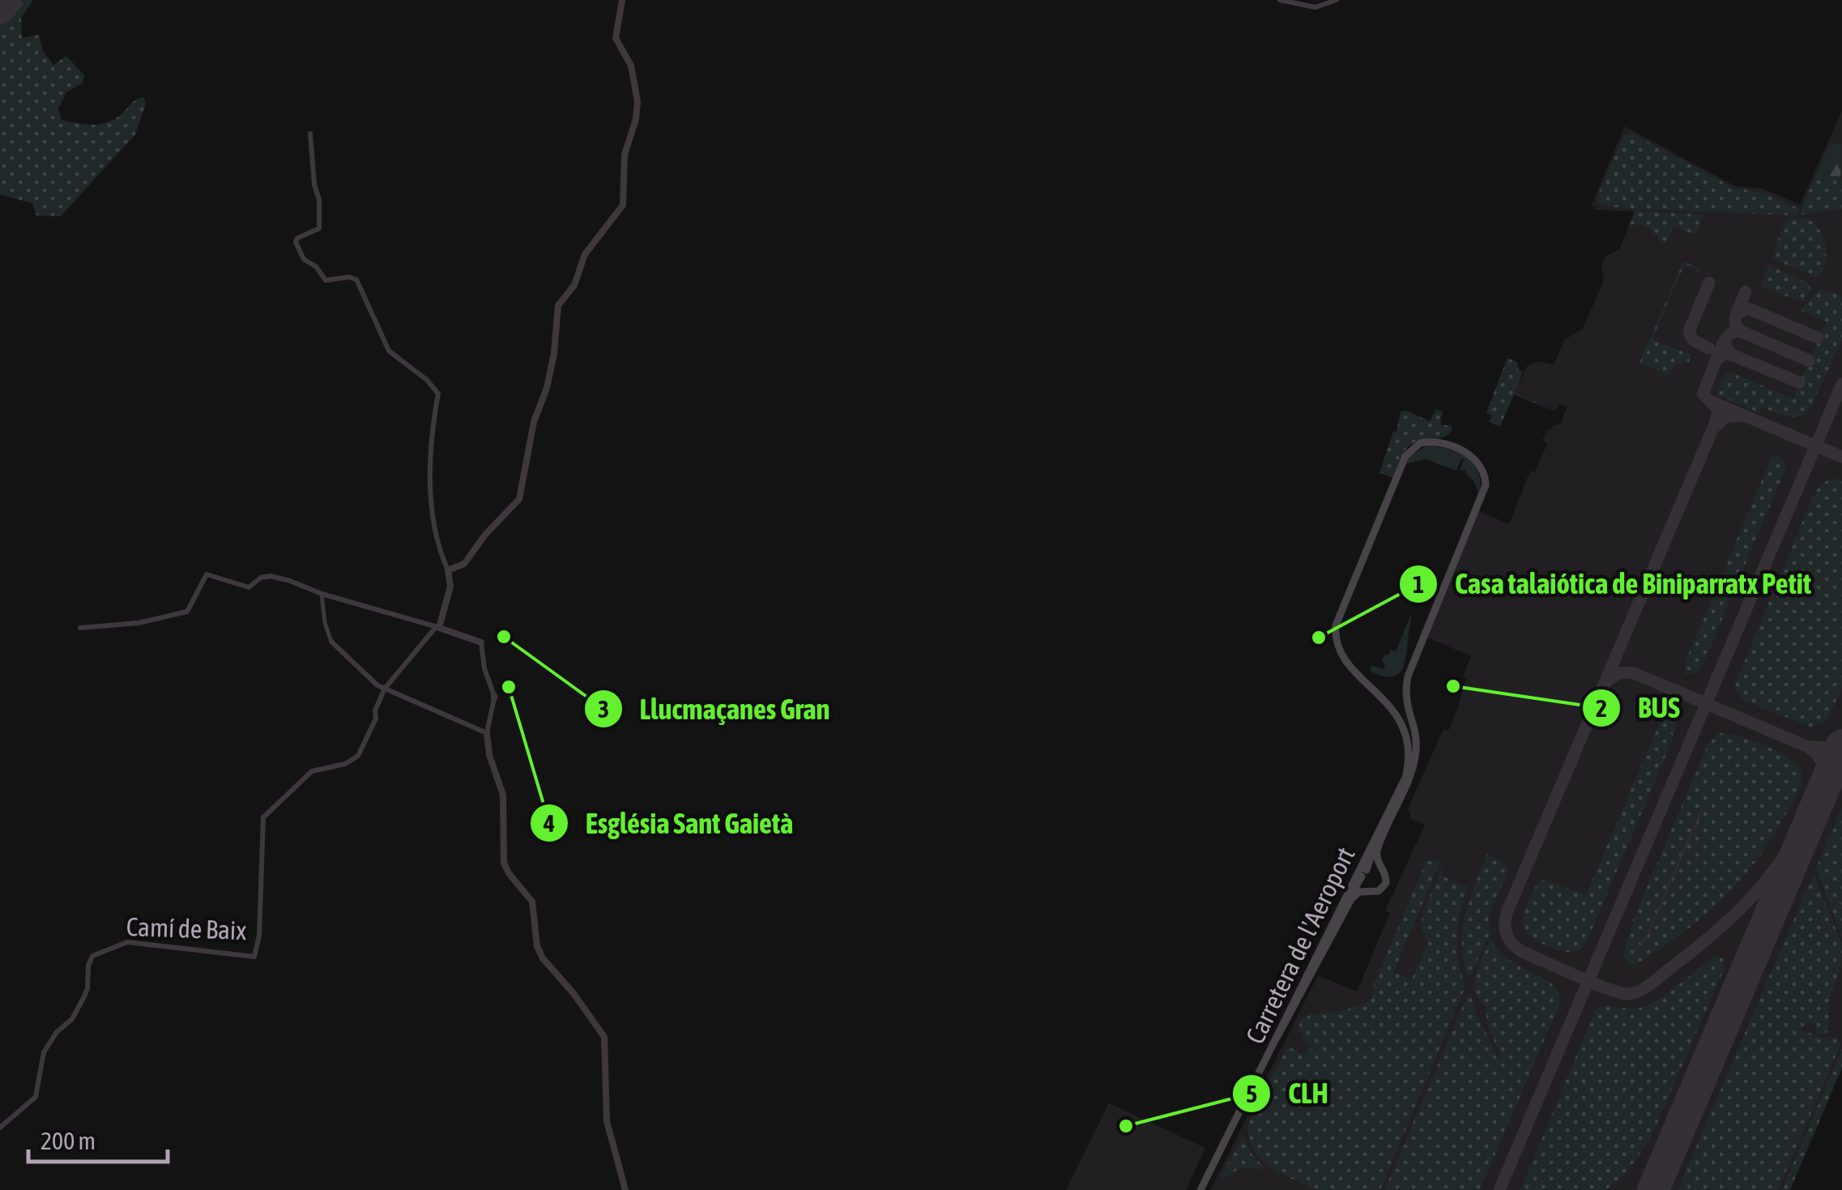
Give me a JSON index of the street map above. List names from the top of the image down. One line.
{"streets":{"main road":["Carretera de l'Aeroport"],"street":["Camí de Baix"]},"places":["Llucmaçanes Gran","Casa talaiótica de Biniparratx Petit","BUS","Església Sant Gaietà","CLH"],"scale_bar":"200 m"}
